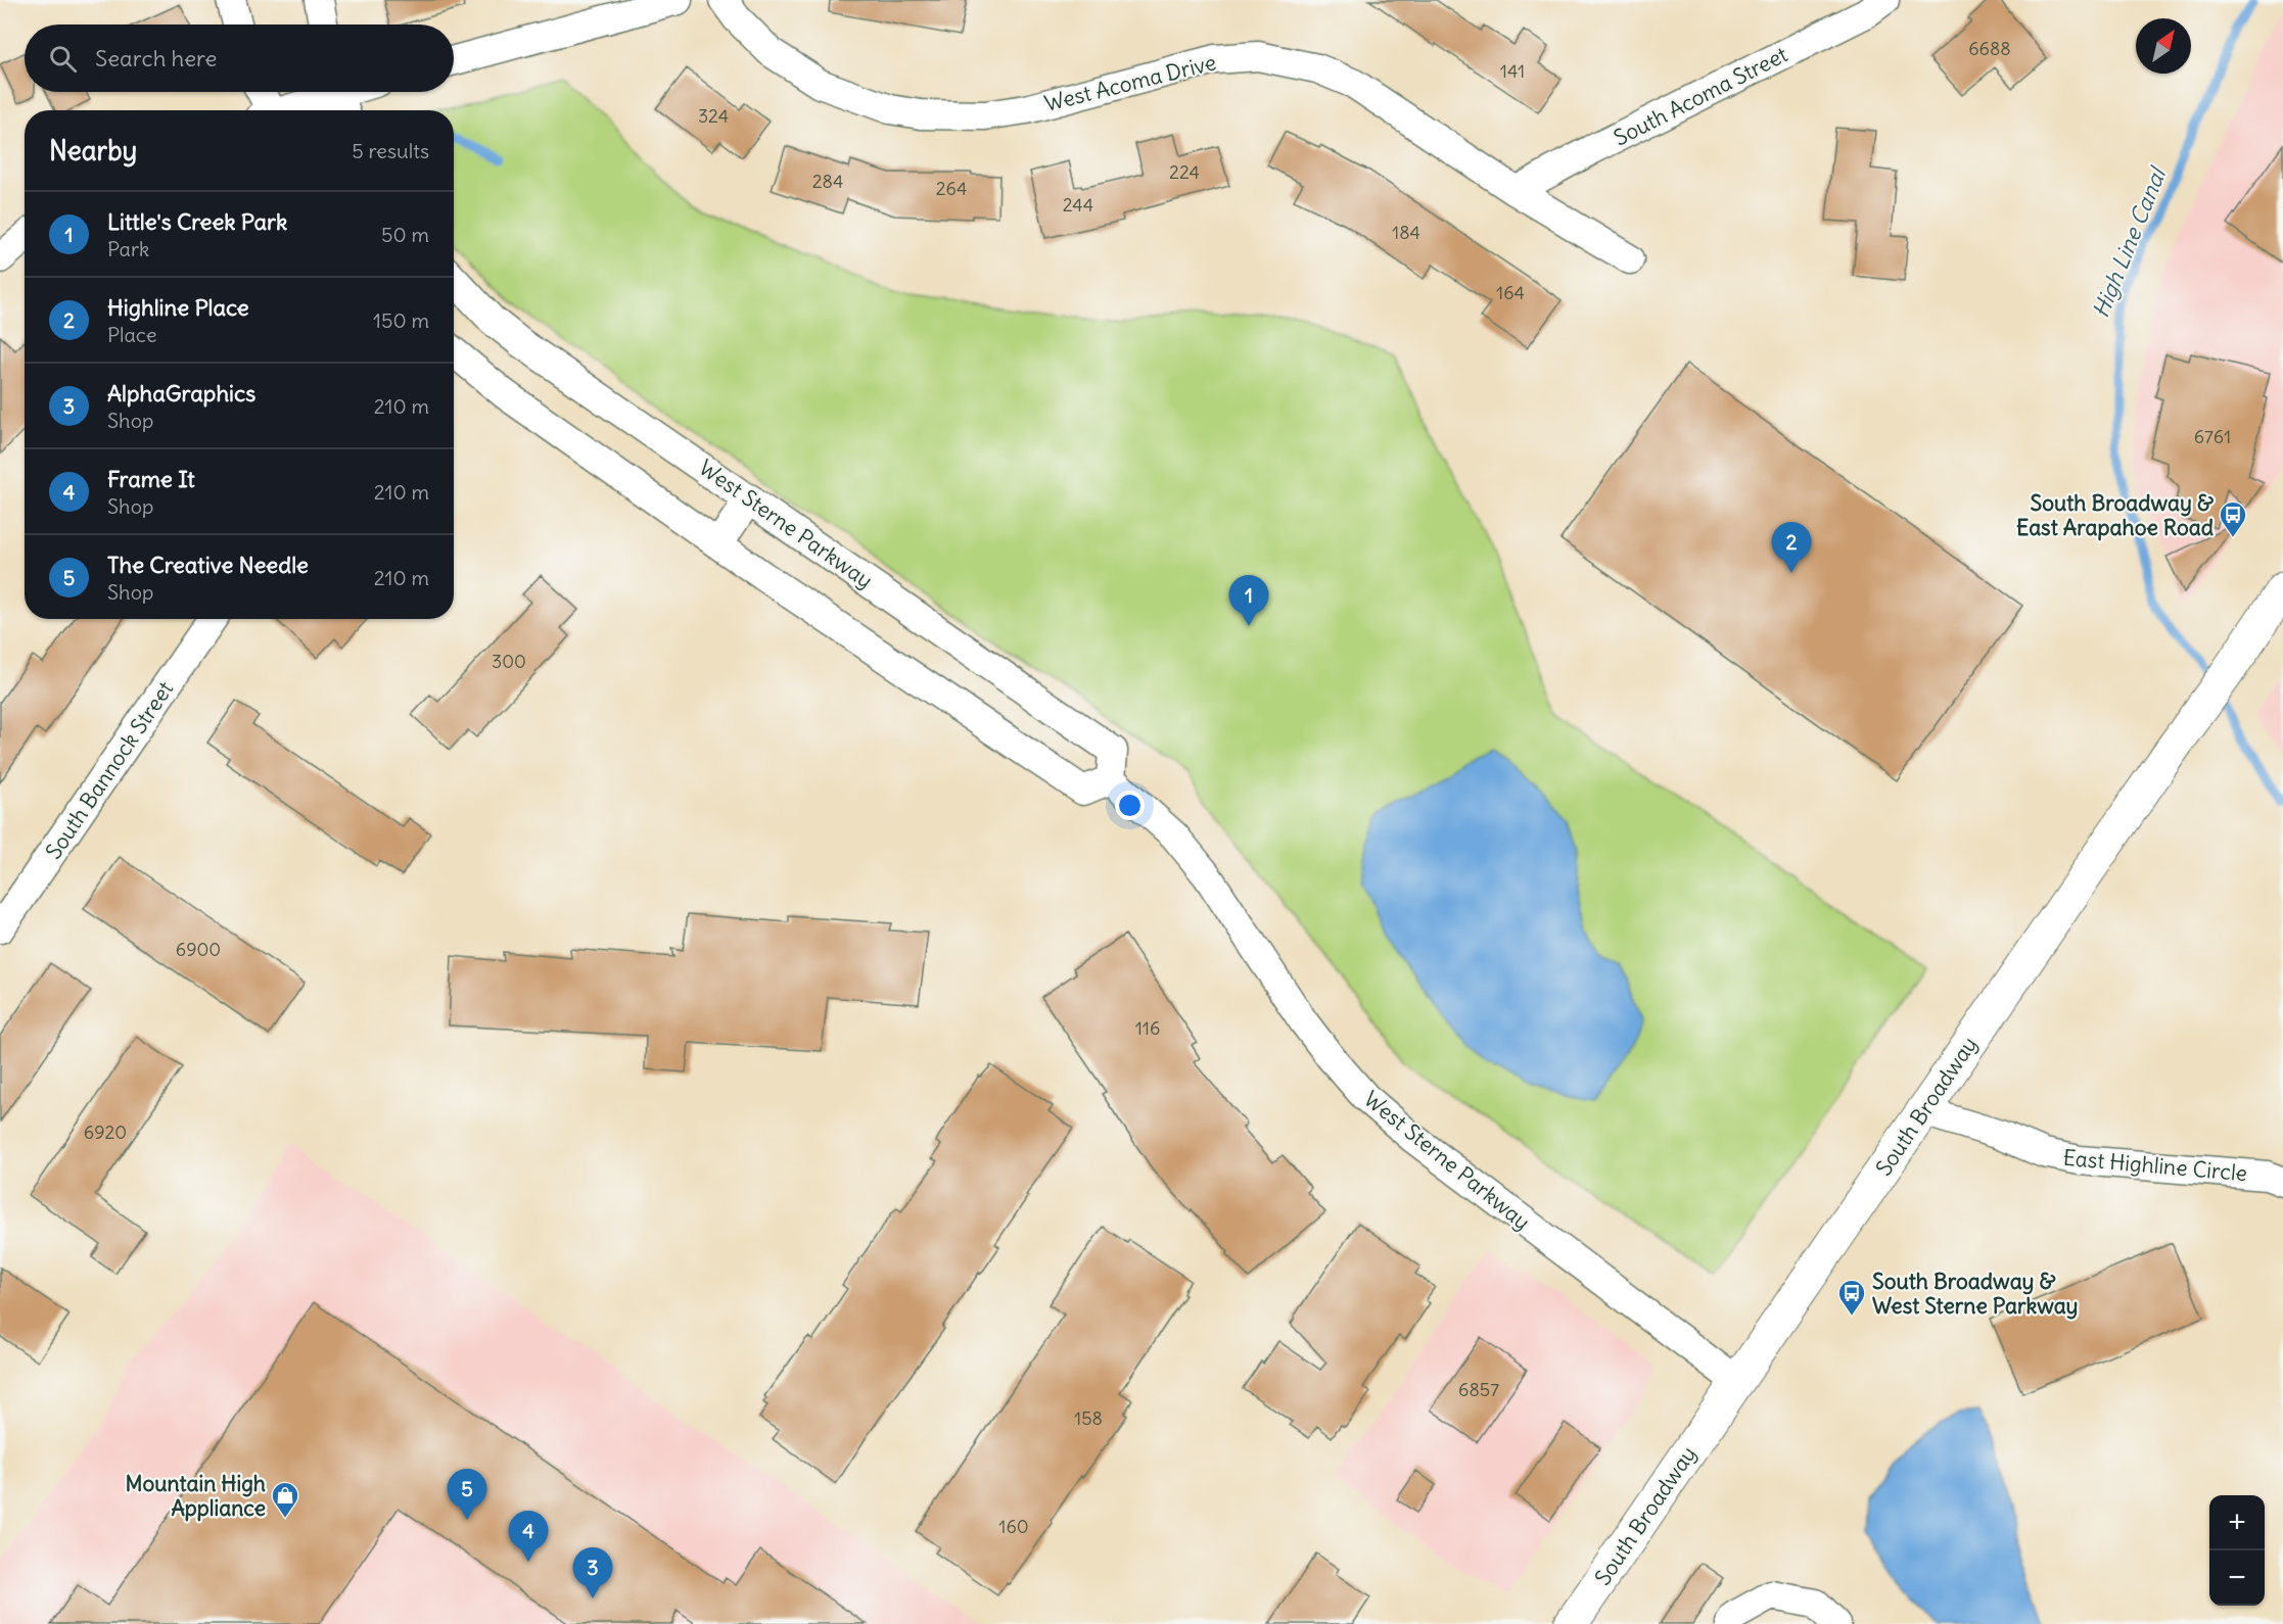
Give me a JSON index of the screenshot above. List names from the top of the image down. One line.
{"streets":{"main road":["South Broadway"],"street":["West Acoma Drive","South Acoma Street","West Sterne Parkway","South Bannock Street","East Highline Circle"]},"crossings":[["West Acoma Drive","South Acoma Street"],["West Sterne Parkway","South Broadway"],["South Broadway","East Highline Circle"]],"water":["High Line Canal"],"places":{"bus stop":["South Broadway & East Arapahoe Road","South Broadway & West Sterne Parkway"],"shop":["Mountain High Appliance"]},"house_numbers":["6688","141","324","224","284","264","244","184","164","6761","300","6900","116","6920","6857","158","160"],"north":"top right","page":{"search":"Search here","heading":["Nearby","5 results"],"list":[{"mark":"1","name":"Little's Creek Park","note":"Park","value":"50 m"},{"mark":"2","name":"Highline Place","note":"Place","value":"150 m"},{"mark":"3","name":"AlphaGraphics","note":"Shop","value":"210 m"},{"mark":"4","name":"Frame It","note":"Shop","value":"210 m"},{"mark":"5","name":"The Creative Needle","note":"Shop","value":"210 m"}],"pins":["2","1","5","4","3"],"map_buttons":["+","−"]}}
